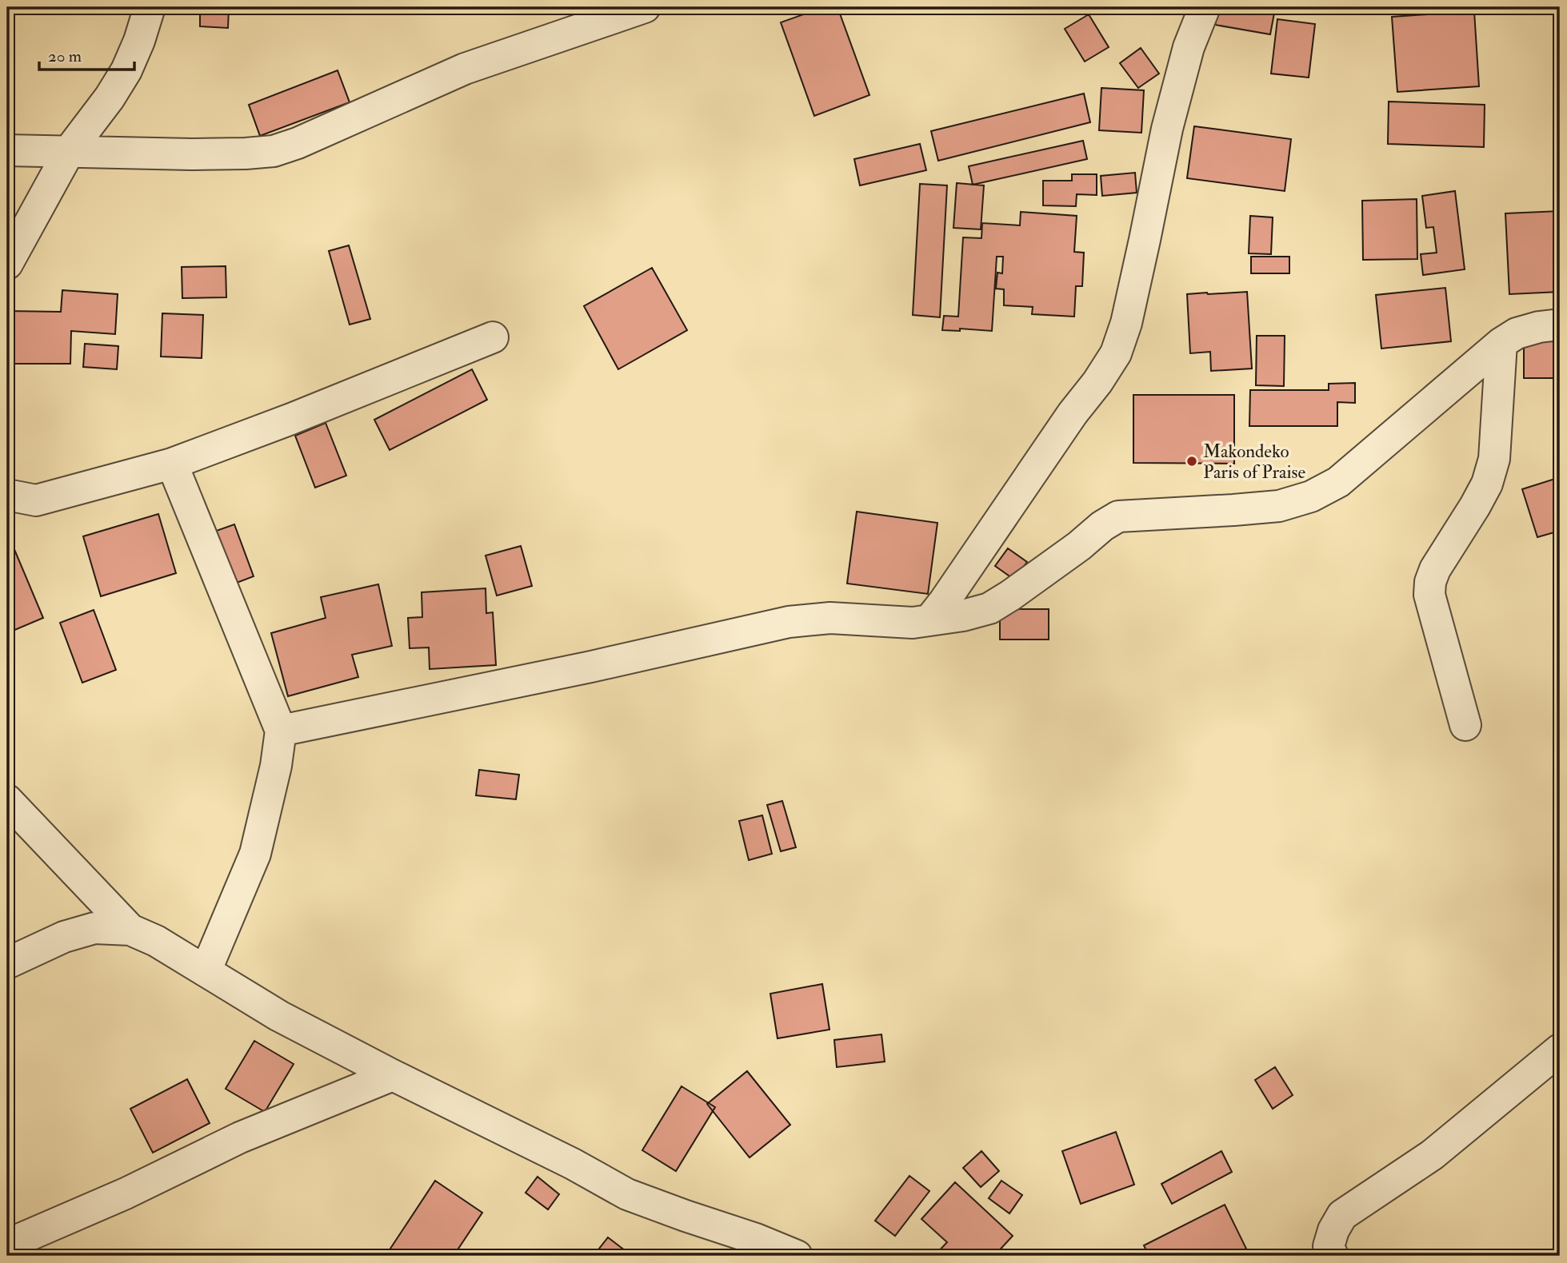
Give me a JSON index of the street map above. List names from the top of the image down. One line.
{"places":["Makondeko Paris of Praise"],"scale_bar":"20 m"}
